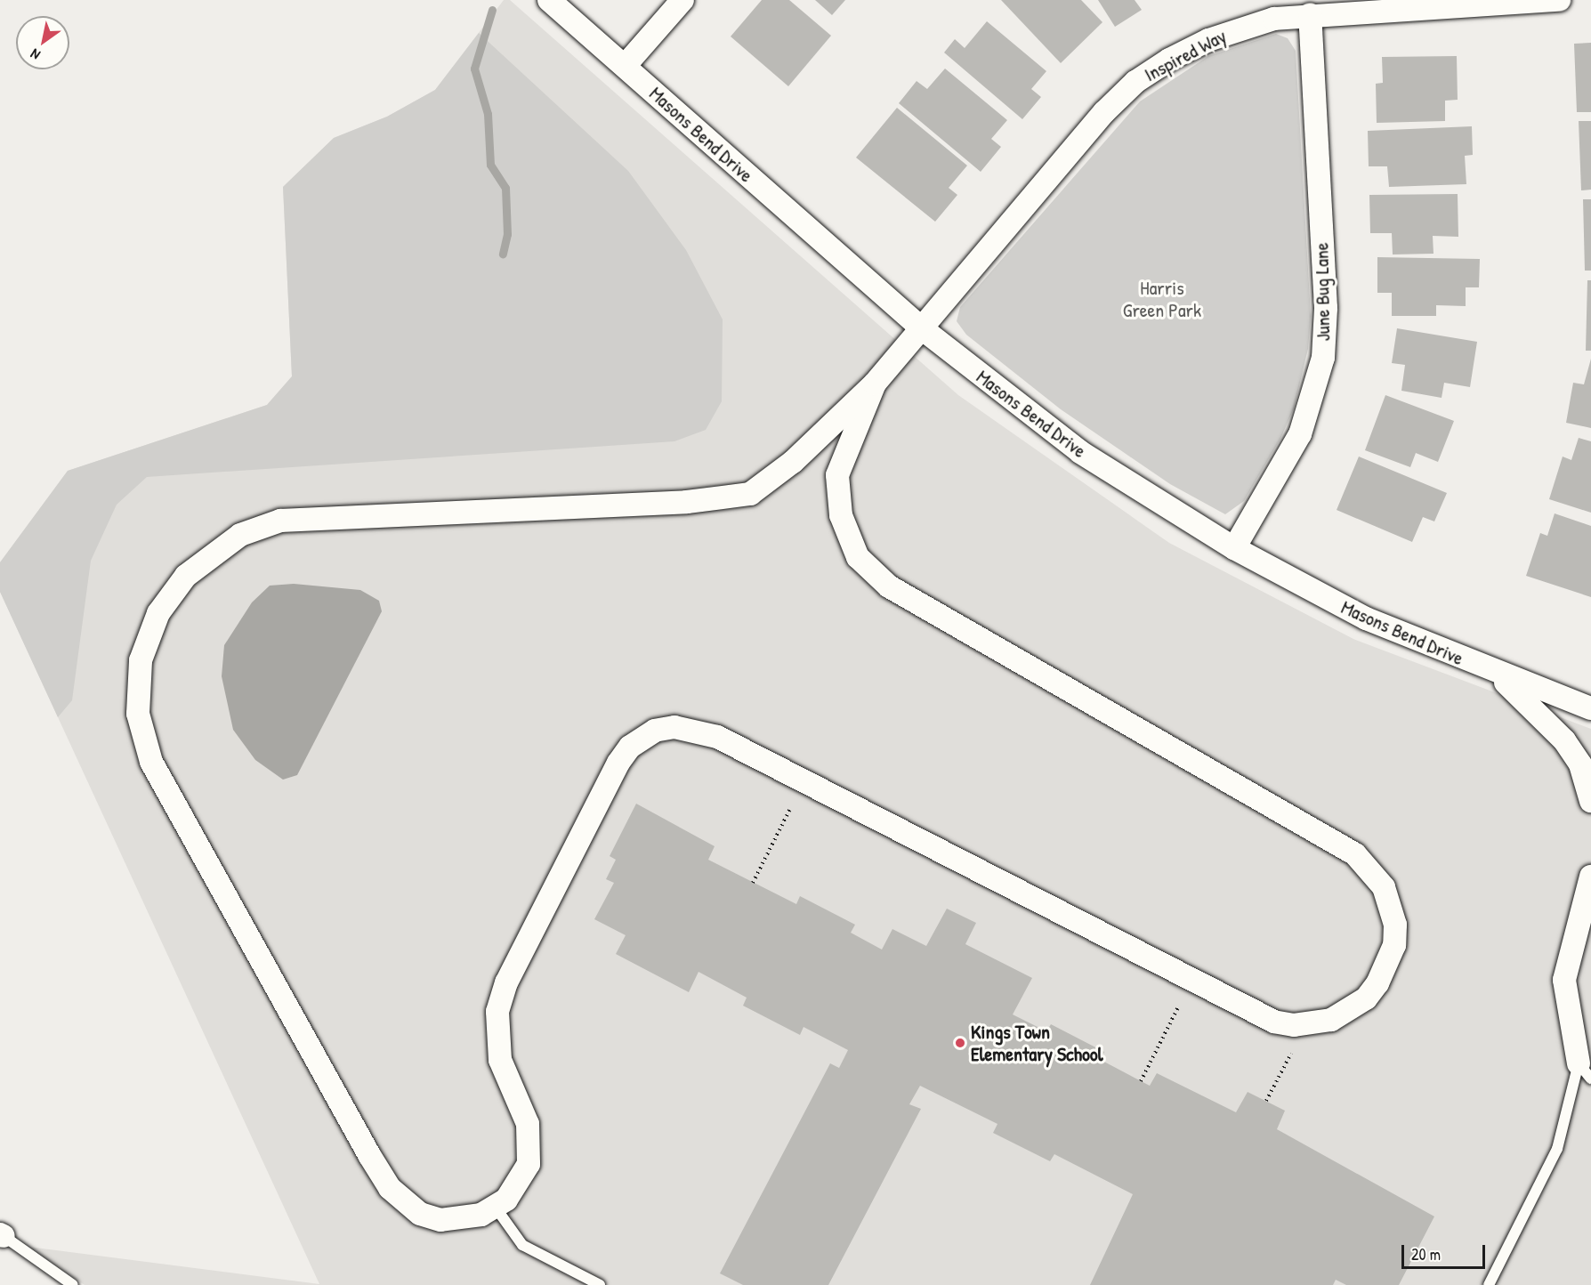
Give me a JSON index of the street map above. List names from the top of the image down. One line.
{"streets":{"street":["Inspired Way","Masons Bend Drive","June Bug Lane"]},"crossings":[["Inspired Way","Masons Bend Drive"],["Inspired Way","June Bug Lane"],["Masons Bend Drive","June Bug Lane"]],"parks":["Harris Green Park"],"places":["Kings Town Elementary School"],"scale_bar":"20 m","north":"bottom left"}
